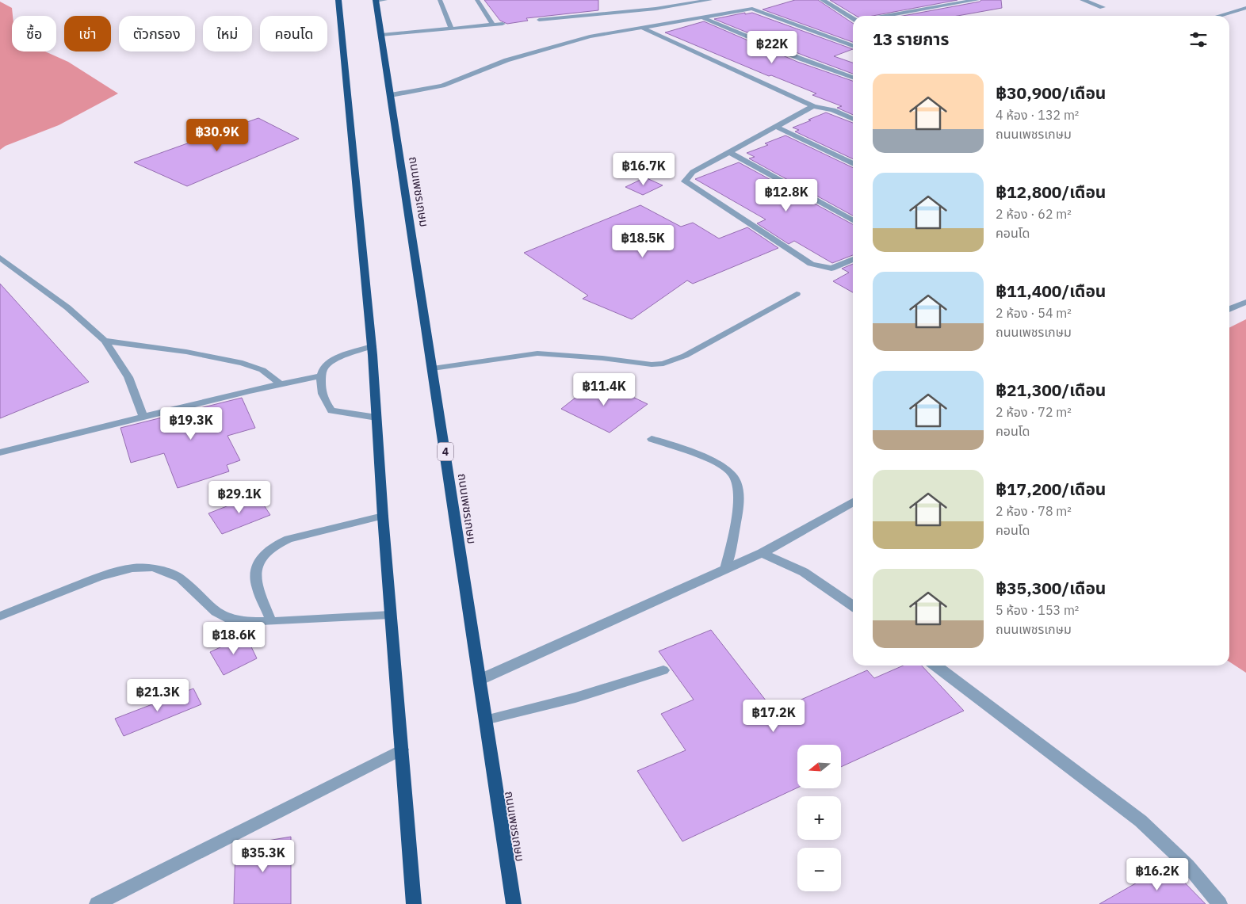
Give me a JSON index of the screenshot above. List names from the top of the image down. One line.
{"streets":{"highway":["ถนนเพชรเกษม","4"]},"north":"left","page":{"chip":["ซื้อ","เช่า","ตัวกรอง","ใหม่","คอนโด"],"heading":"13 รายการ","price":["฿22K","฿30.9K","฿16.7K","฿12.8K","฿18.5K","฿11.4K","฿19.3K","฿29.1K","฿18.6K","฿21.3K","฿17.2K","฿35.3K","฿16.2K"],"list":[{"name":"฿30,900/เดือน","note":"4 ห้อง · 132 m² · ถนนเพชรเกษม"},{"name":"฿12,800/เดือน","note":"2 ห้อง · 62 m² · คอนโด"},{"name":"฿11,400/เดือน","note":"2 ห้อง · 54 m² · ถนนเพชรเกษม"},{"name":"฿21,300/เดือน","note":"2 ห้อง · 72 m² · คอนโด"},{"name":"฿17,200/เดือน","note":"2 ห้อง · 78 m² · คอนโด"},{"name":"฿35,300/เดือน","note":"5 ห้อง · 153 m² · ถนนเพชรเกษม"}],"map_buttons":["+","−"]}}
